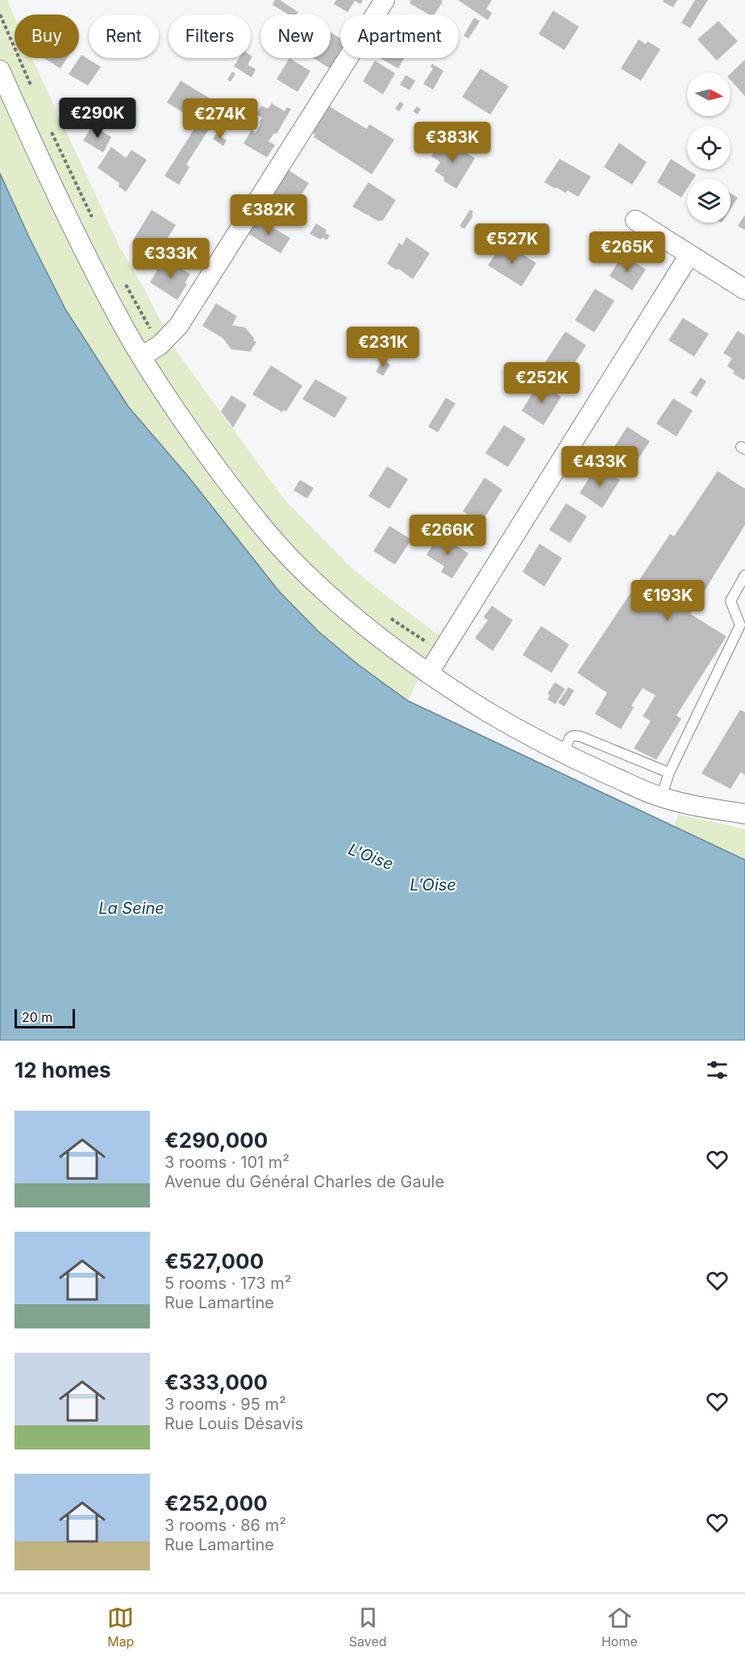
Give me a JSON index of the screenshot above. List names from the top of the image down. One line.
{"water":["L'Oise","L’Oise","La Seine"],"scale_bar":"20 m","north":"right","page":{"chip":["Buy","Rent","Filters","New","Apartment"],"price":["€290K","€274K","€383K","€382K","€527K","€265K","€333K","€231K","€252K","€433K","€266K","€193K"],"scale":"20 m","heading":"12 homes","list":[{"name":"€290,000","note":"3 rooms · 101 m² · Avenue du Général Charles de Gaule"},{"name":"€527,000","note":"5 rooms · 173 m² · Rue Lamartine"},{"name":"€333,000","note":"3 rooms · 95 m² · Rue Louis Désavis"},{"name":"€252,000","note":"3 rooms · 86 m² · Rue Lamartine"}],"tabs":["Map","Saved","Home"]}}
